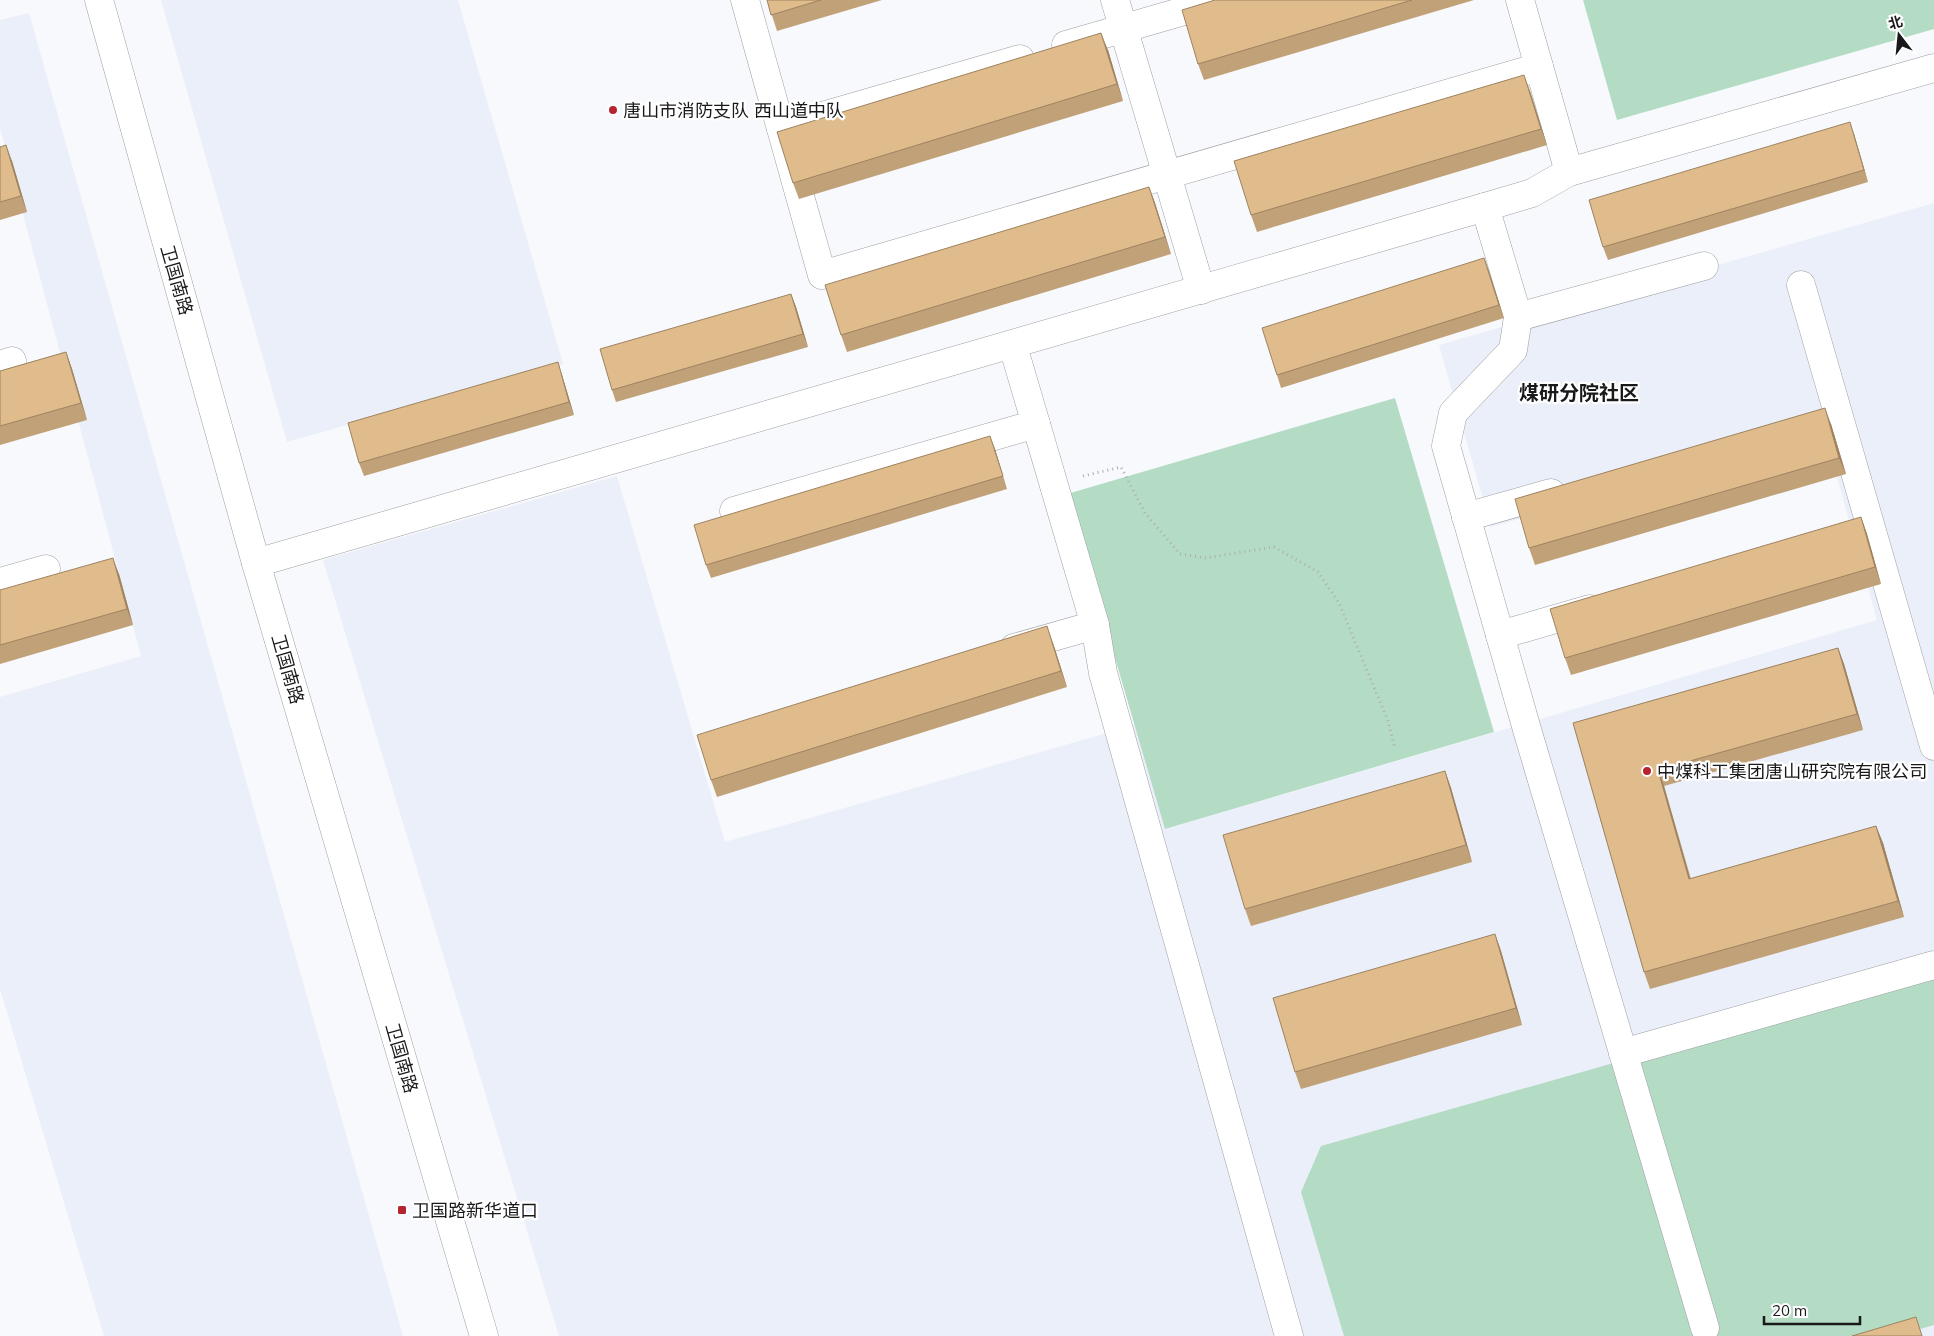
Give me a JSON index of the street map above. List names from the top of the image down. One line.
{"streets":{"street":["卫国南路"]},"districts":["煤研分院社区"],"places":{"other":["唐山市消防支队 西山道中队","中煤科工集团唐山研究院有限公司"],"transit":["卫国路新华道口"]},"scale_bar":"20 m","north":"top"}
